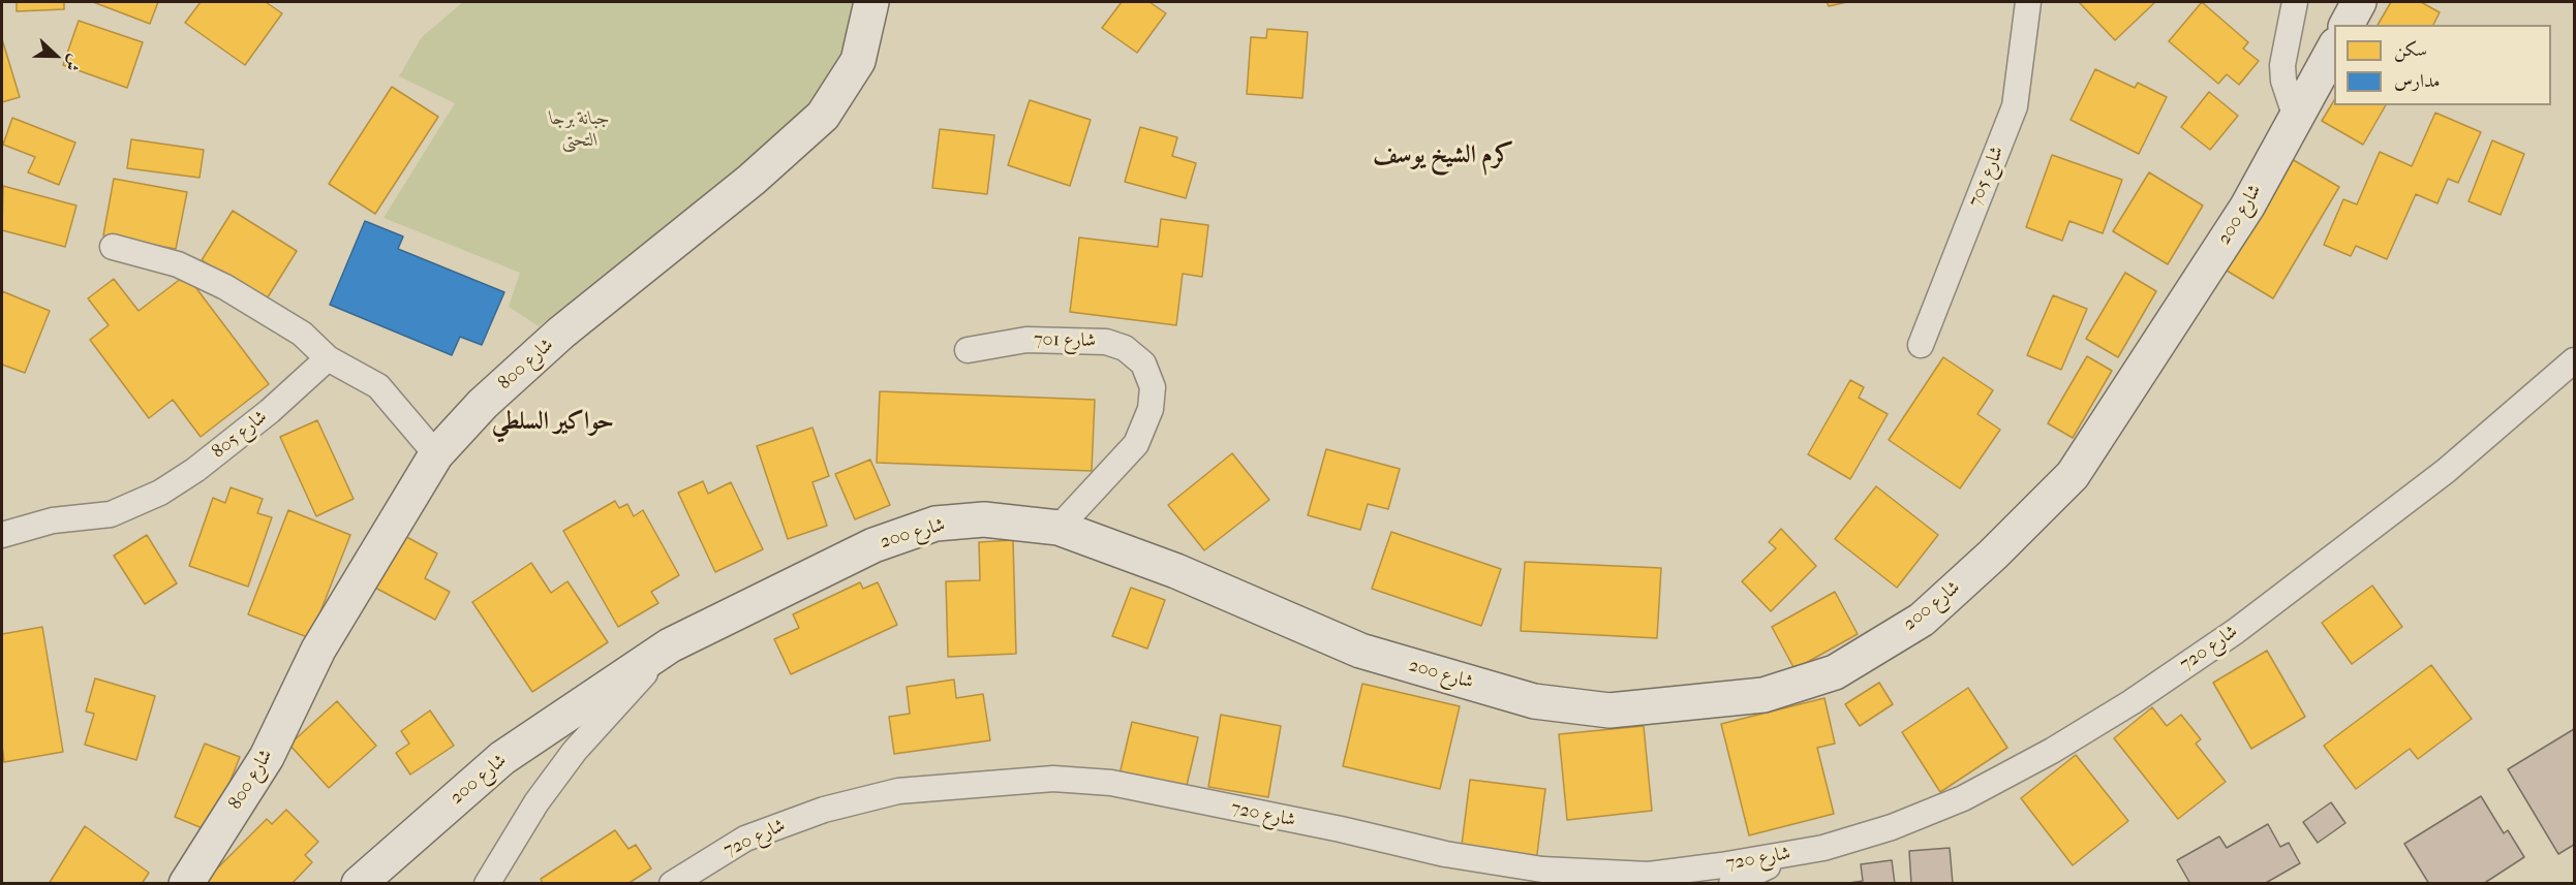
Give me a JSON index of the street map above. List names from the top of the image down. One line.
{"streets":{"main road":["شارع 200","شارع 800"],"street":["شارع 705","شارع 701","شارع 805","شارع 720"]},"crossings":[["شارع 200","شارع 701"]],"districts":["كرم الشيخ يوسف","حواكير السلطي"],"parks":["جبانة برجا التحتى"],"legend":["سكن","مدارس"],"north":"right"}
